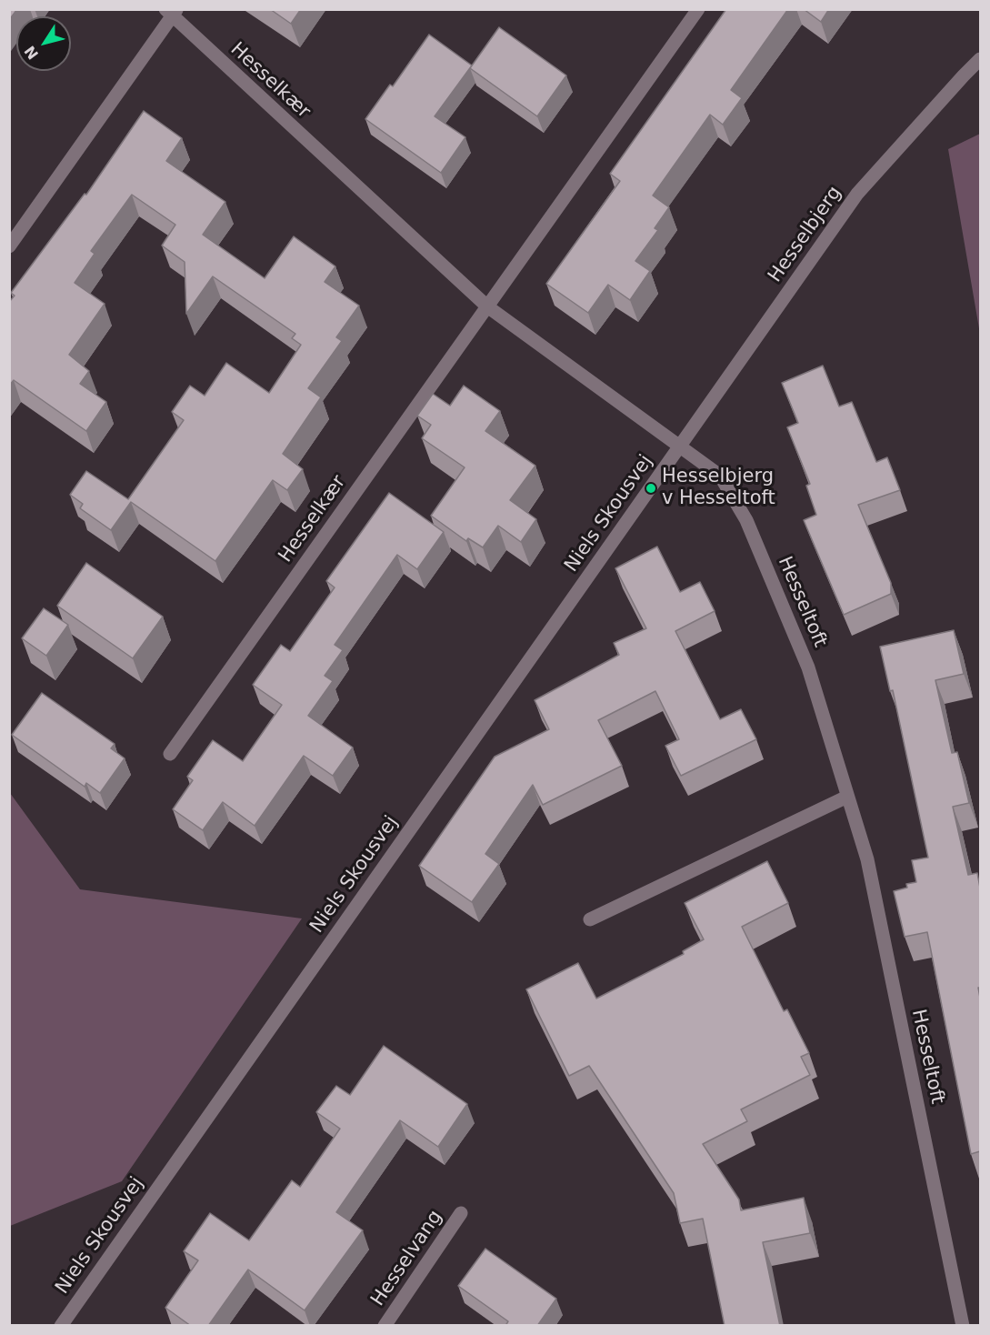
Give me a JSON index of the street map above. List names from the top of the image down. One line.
{"streets":{"street":["Hesselkær","Hesselbjerg","Niels Skousvej","Hesseltoft","Hesselvang"]},"crossings":[["Hesselkær","Hesselbjerg"],["Hesselkær","Niels Skousvej"],["Hesselkær","Hesseltoft"],["Hesselbjerg","Niels Skousvej"],["Hesselbjerg","Hesseltoft"],["Niels Skousvej","Hesseltoft"]],"places":["Hesselbjerg v Hesseltoft"],"north":"bottom left"}
